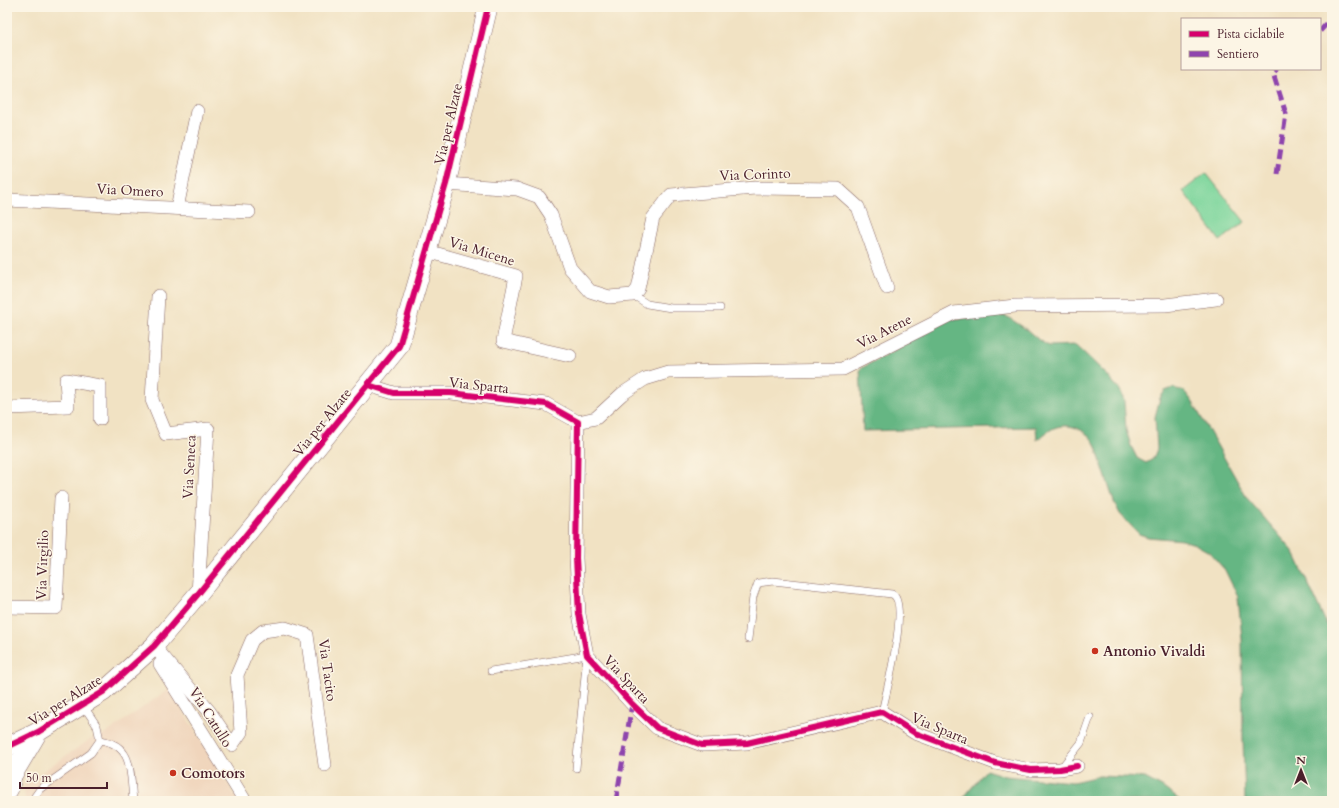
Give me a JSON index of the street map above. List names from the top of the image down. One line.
{"streets":{"street":["Via per Alzate","Via Corinto","Via Omero","Via Micene","Via Atene","Via Sparta","Via Seneca","Via Virgilio","Via Tacito","Via Catullo"]},"crossings":[["Via per Alzate","Via Micene"],["Via per Alzate","Via Sparta"],["Via per Alzate","Via Seneca"],["Via per Alzate","Via Tacito"],["Via per Alzate","Via Catullo"],["Via Atene","Via Sparta"],["Via Tacito","Via Catullo"]],"places":["Antonio Vivaldi","Comotors"],"legend":["Pista ciclabile","Sentiero"],"scale_bar":"50 m","north":"top"}
